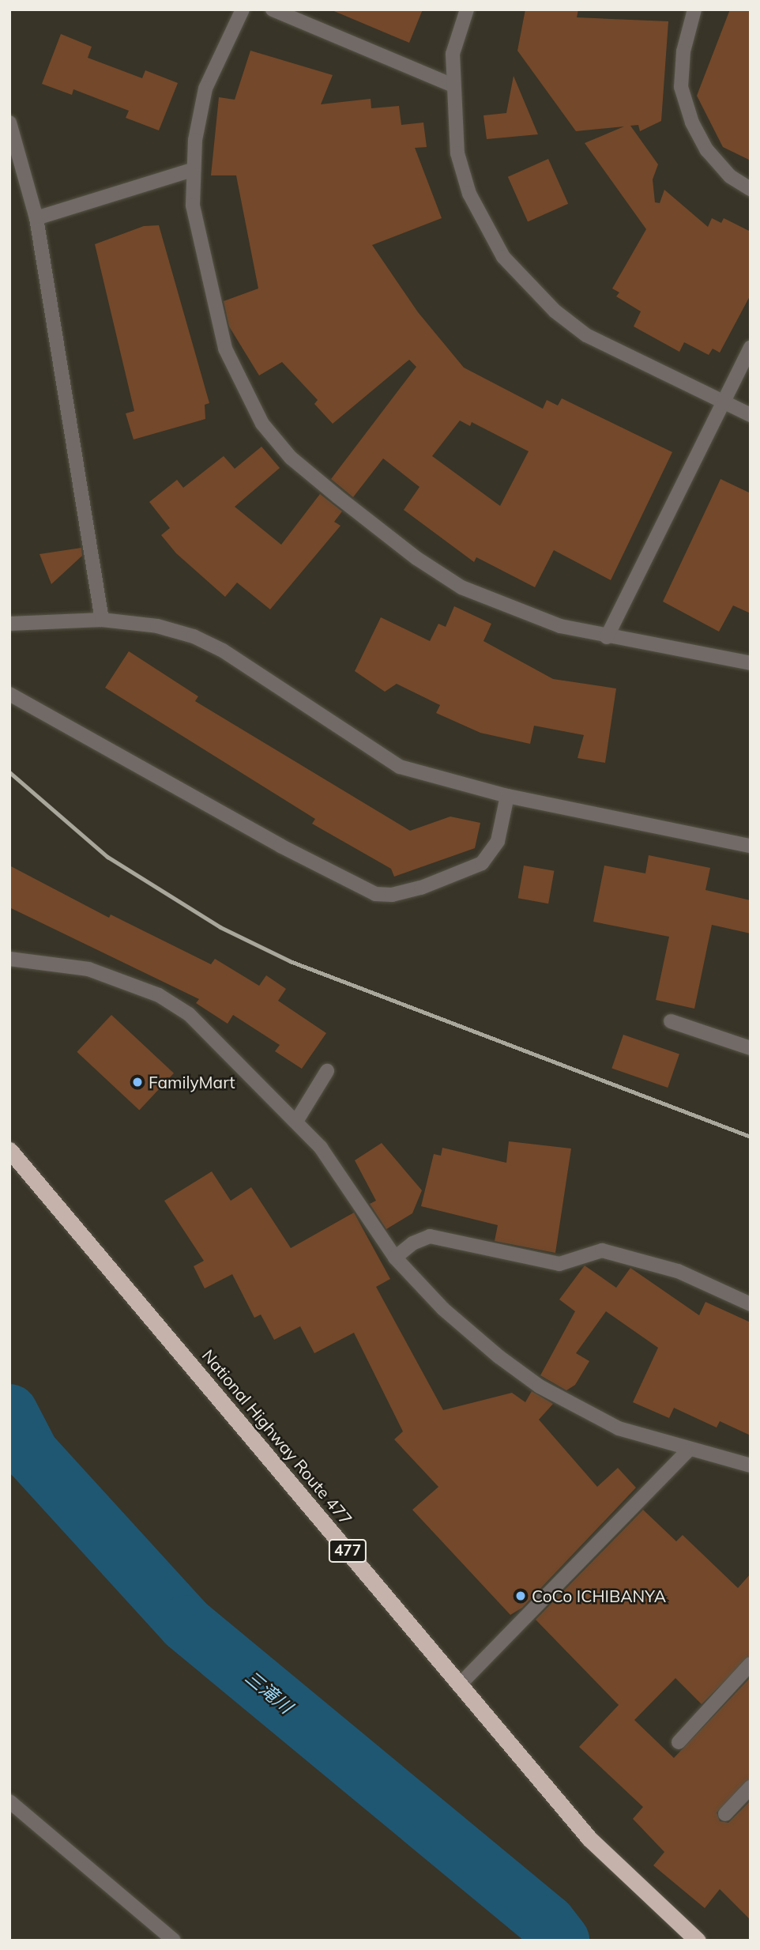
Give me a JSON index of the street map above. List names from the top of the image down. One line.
{"streets":{"highway":["National Highway Route 477","477"]},"water":["三滝川"],"places":["FamilyMart","CoCo ICHIBANYA"]}
